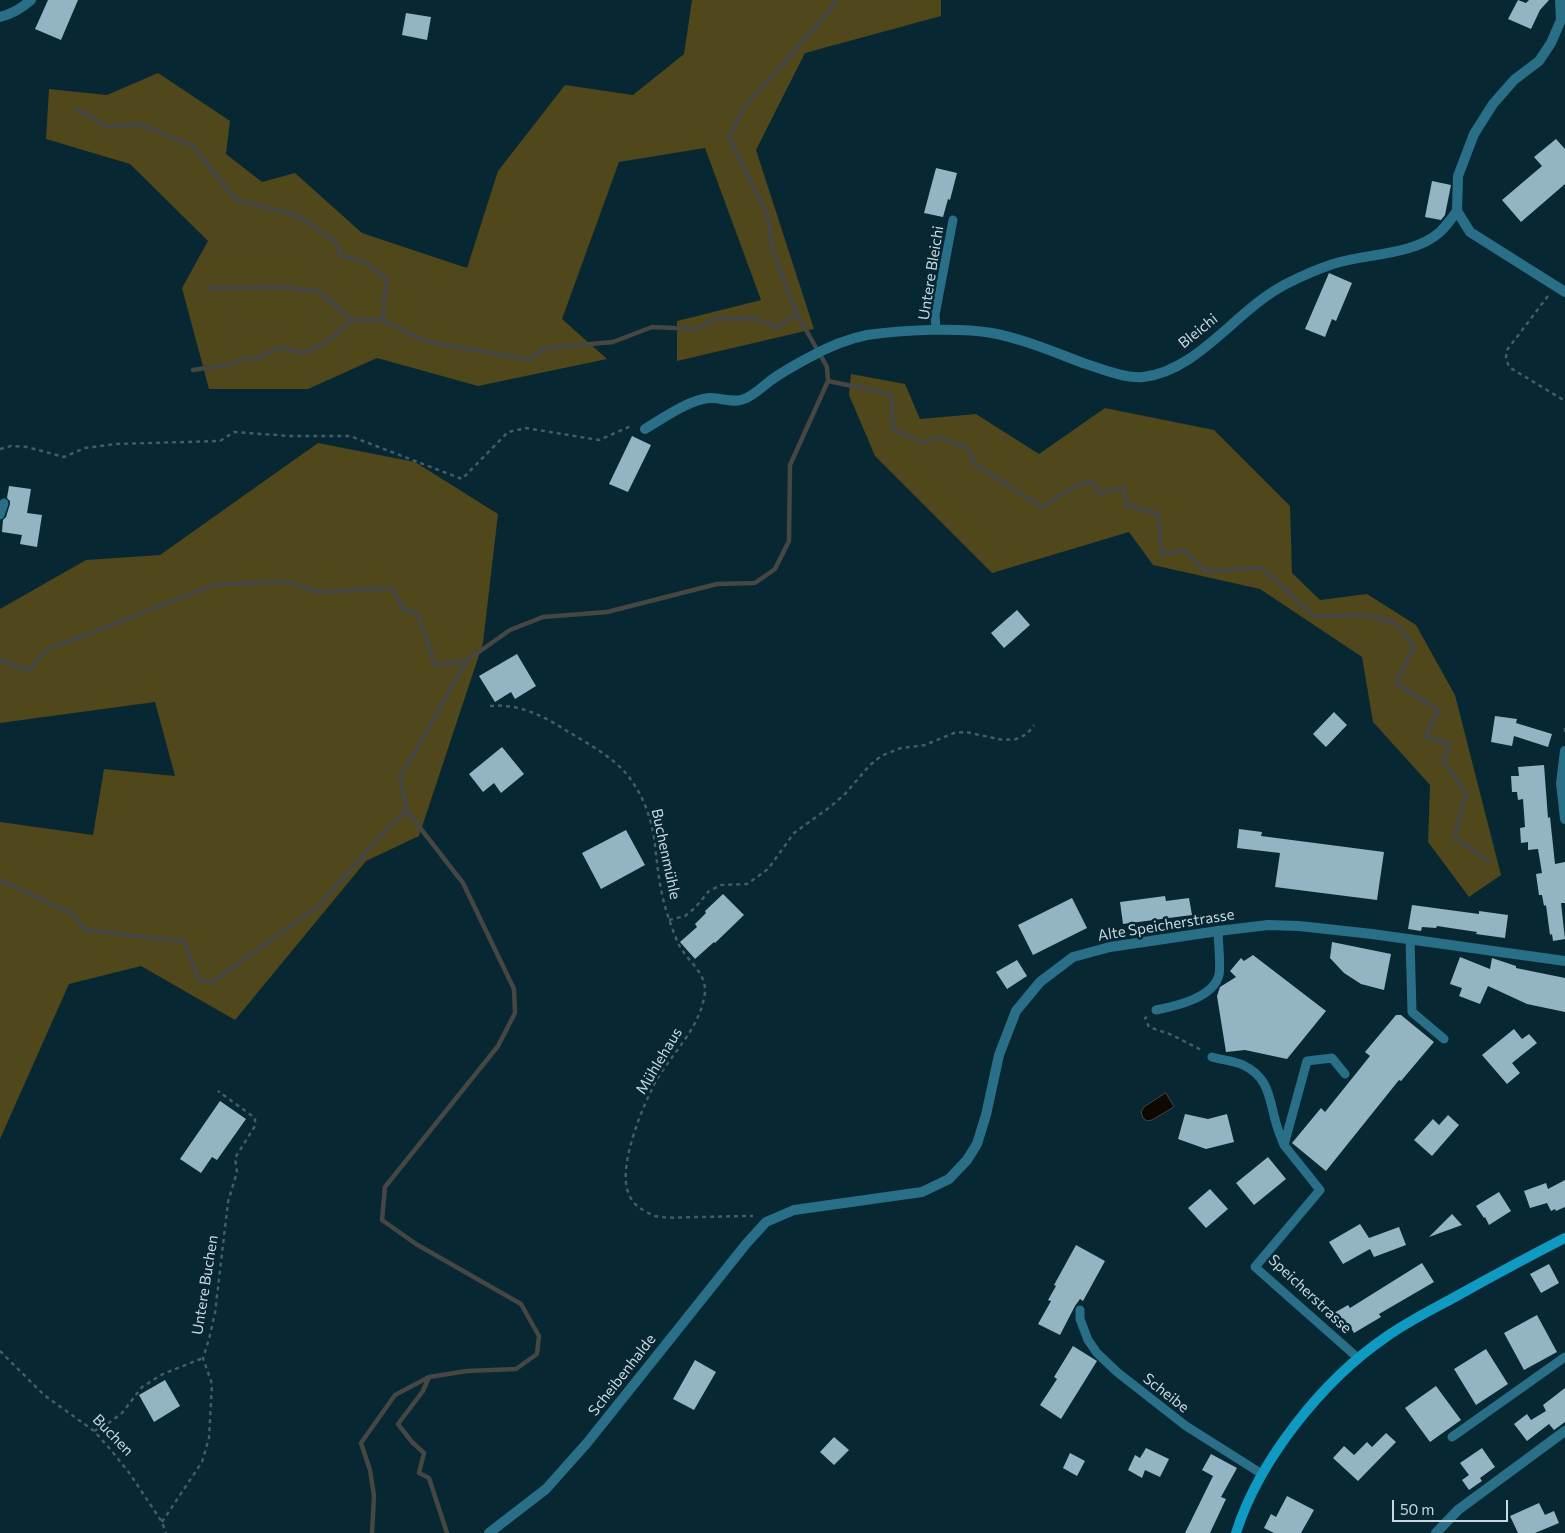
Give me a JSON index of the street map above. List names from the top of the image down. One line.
{"streets":{"street":["Bleichi","Alte Speicherstrasse","Scheibenhalde"],"lane":["Untere Bleichi","Speicherstrasse","Scheibe"],"path":["Buchenmühle","Mühlehaus","Untere Buchen","Buchen"]},"crossings":[["Untere Bleichi","Bleichi"],["Buchenmühle","Mühlehaus"],["Alte Speicherstrasse","Mühlehaus"],["Alte Speicherstrasse","Scheibenhalde"],["Mühlehaus","Scheibenhalde"],["Untere Buchen","Buchen"]],"scale_bar":"50 m"}
